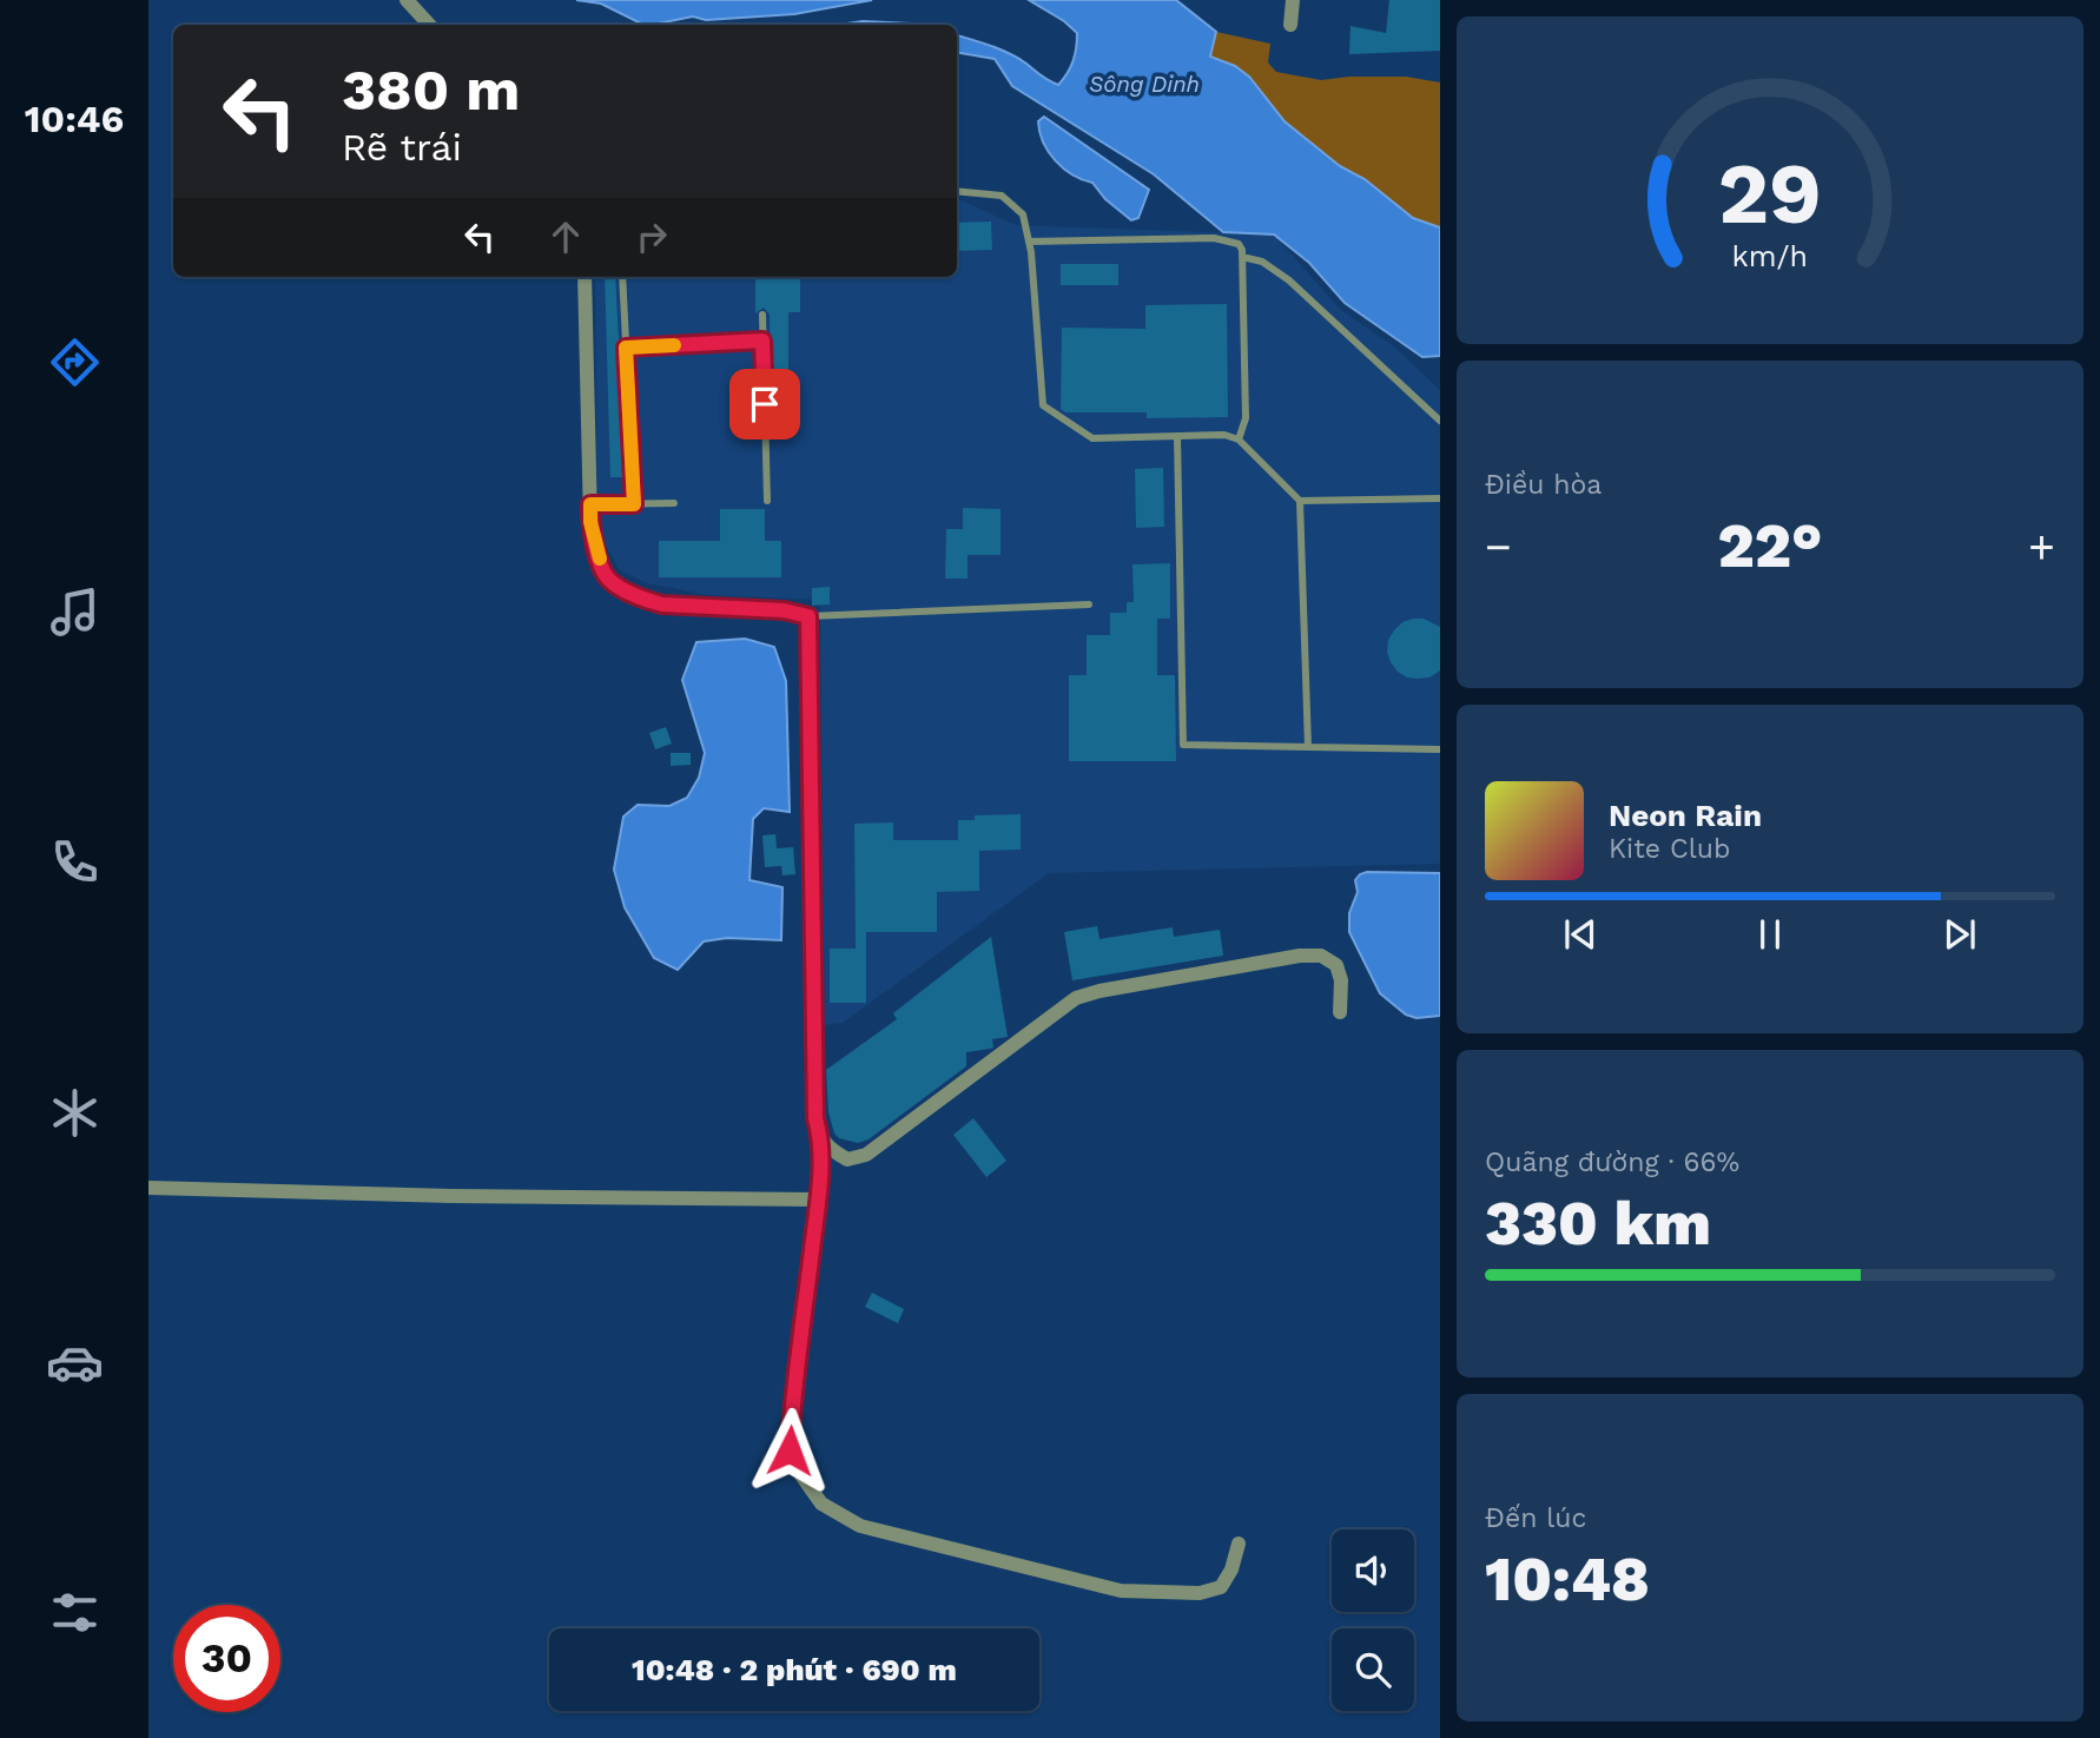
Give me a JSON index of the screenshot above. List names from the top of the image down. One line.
{"water":["Sông Dinh"],"page":{"tabs":"10:46","turn":["380 m","Rẽ trái"],"tile":["Điều hòa",["Quãng đường · 66%","330 km"],["Đến lúc","10:48"]],"heat":["−","22°","+"],"song":["Neon Rain","Kite Club"],"limit":"30","trip":"10:48 · 2 phút · 690 m","gauge":["29","km/h"]}}
